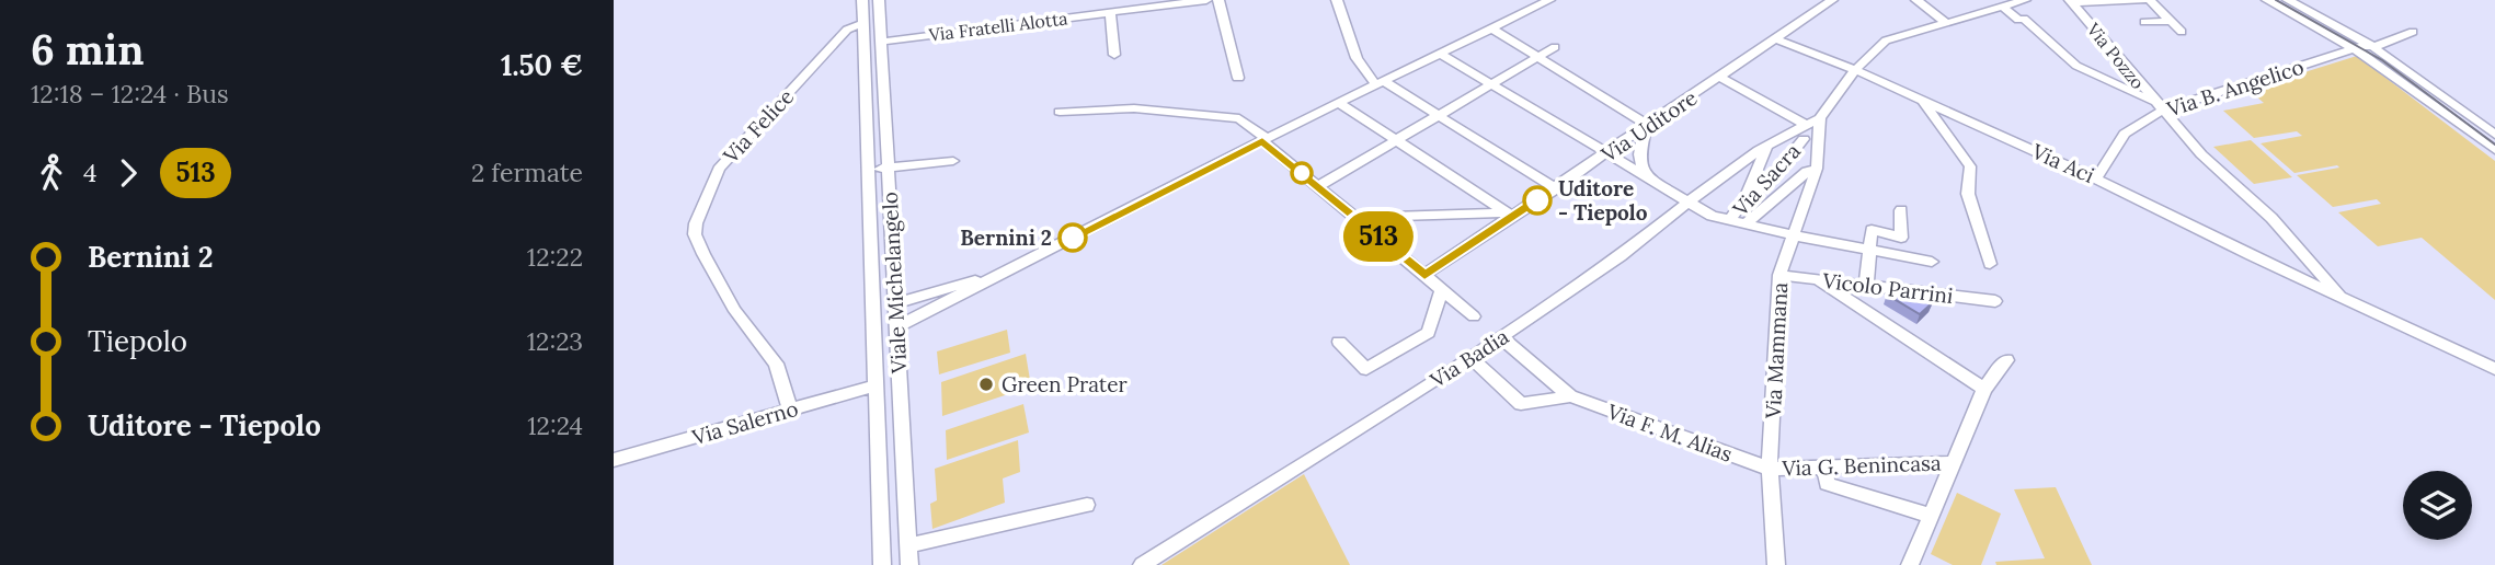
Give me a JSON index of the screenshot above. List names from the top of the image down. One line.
{"streets":{"street":["Via Fratelli Alotta","Via Pozzo","Via B. Angelico","Via Felice","Via Uditore","Via Aci","Via Sacra","Viale Michelangelo","Vicolo Parrini","Via Mammana","Via Badia","Via Salerno","Via F. M. Alias","Via G. Benincasa"]},"crossings":[["Via Fratelli Alotta","Viale Michelangelo"],["Via Pozzo","Via B. Angelico"],["Via Pozzo","Via Aci"],["Via B. Angelico","Via Aci"],["Via Felice","Viale Michelangelo"],["Via Felice","Via Salerno"],["Via Uditore","Via Aci"],["Viale Michelangelo","Via Salerno"],["Vicolo Parrini","Via Mammana"],["Via Mammana","Via F. M. Alias"],["Via Mammana","Via G. Benincasa"],["Via Badia","Via F. M. Alias"],["Via F. M. Alias","Via G. Benincasa"]],"places":["Uditore - Tiepolo","Bernini 2","Green Prater"],"lines":["bus line 513"],"page":{"heading":["6 min","12:18 – 12:24 · Bus","1.50 €"],"on_map":"513","legs":["4","513","2 fermate"],"list":[{"name":"Bernini 2","value":"12:22"},{"name":"Tiepolo","value":"12:23"},{"name":"Uditore - Tiepolo","value":"12:24"}]}}
